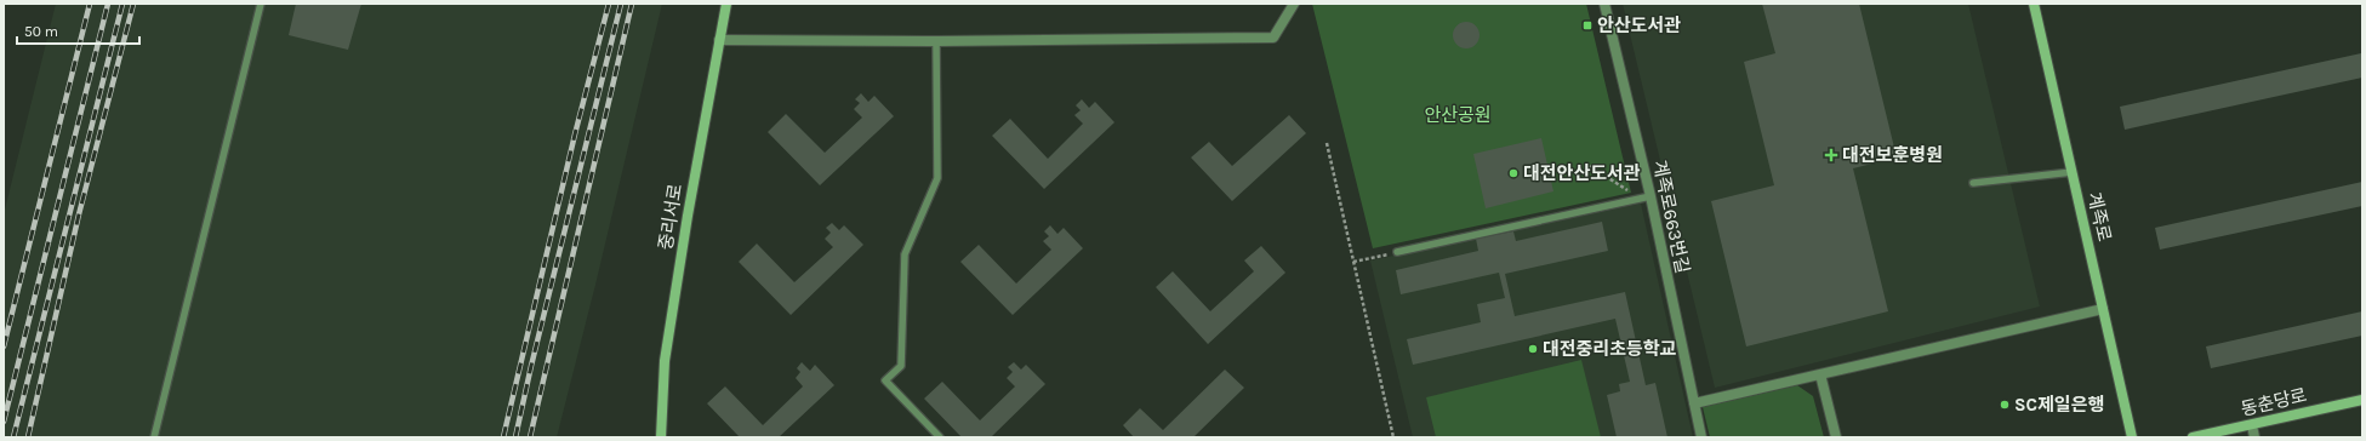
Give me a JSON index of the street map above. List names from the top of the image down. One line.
{"streets":{"main road":["중리서로","계족로","동춘당로"],"street":["계족로663번길"]},"parks":["안산공원"],"places":{"transit":["안산도서관"],"health":["대전보훈병원"],"other":["대전안산도서관","대전중리초등학교","SC제일은행"]},"scale_bar":"50 m"}
